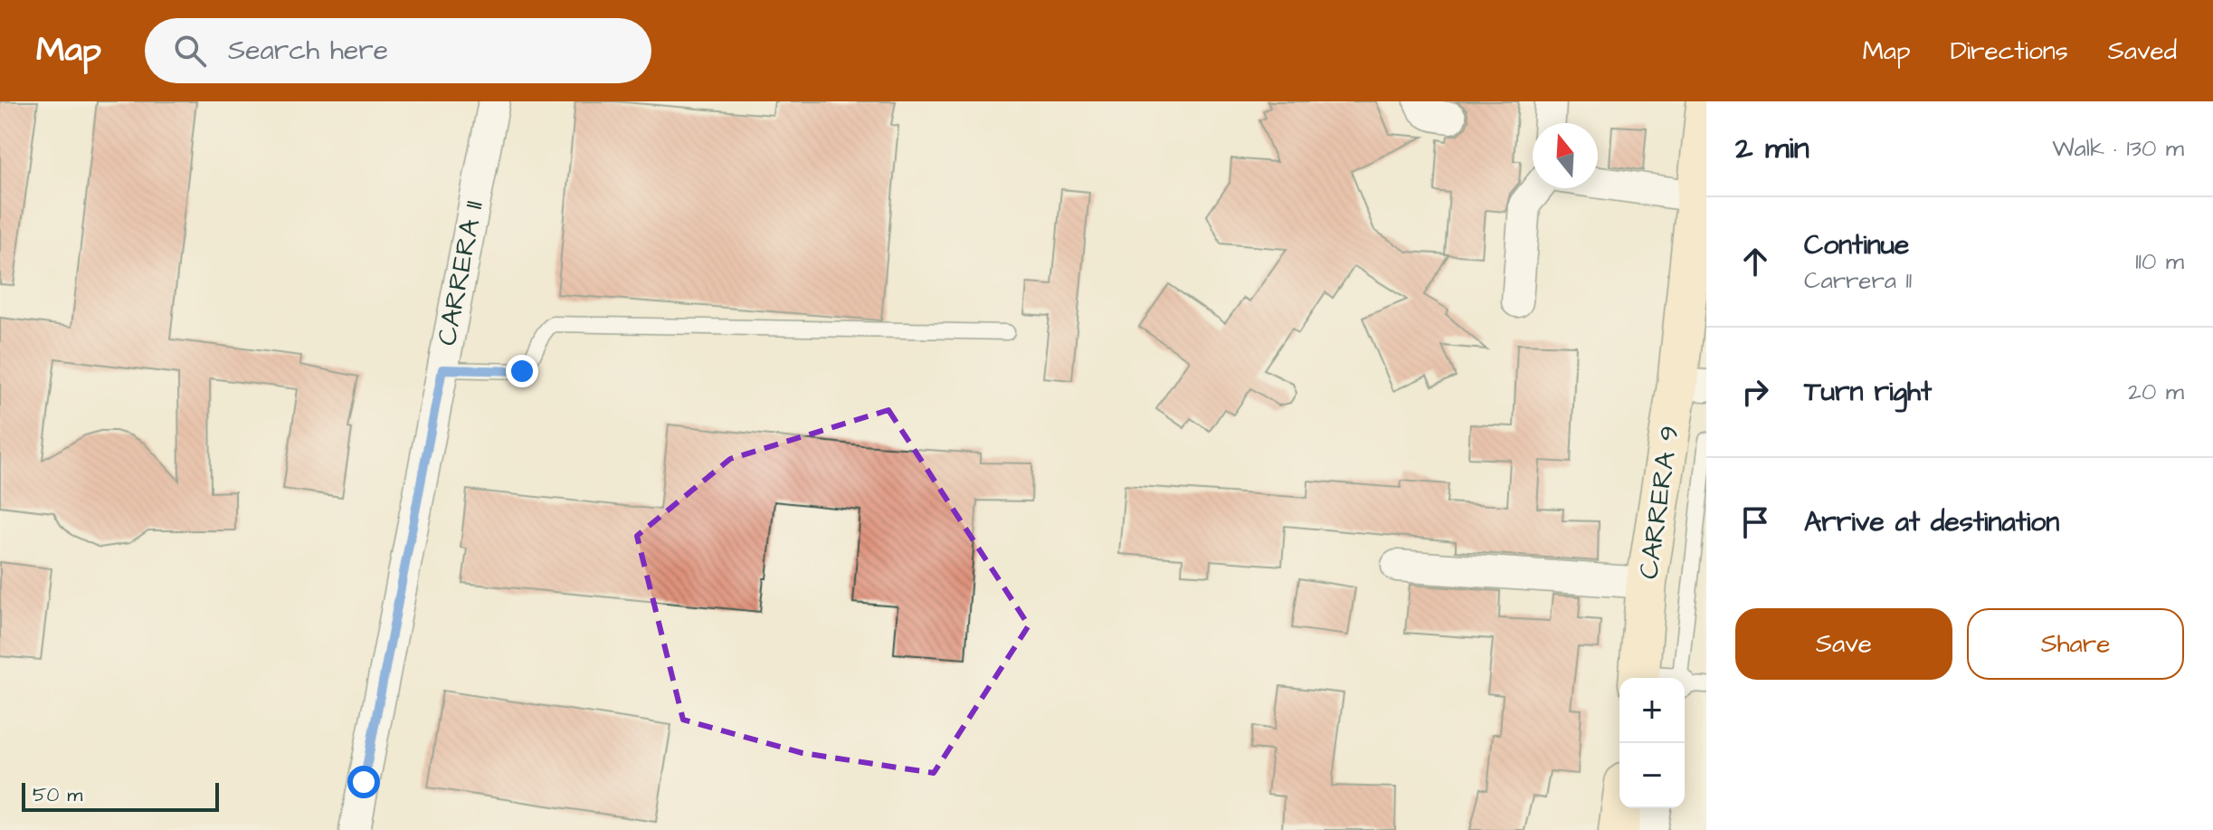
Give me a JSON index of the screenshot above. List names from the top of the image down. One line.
{"streets":{"main road":["CARRERA 9"],"street":["CARRERA 11"]},"scale_bar":"50 m","north":"top","page":{"header":"Map","search":"Search here","nav":["Map","Directions","Saved"],"heading":["2 min","Walk · 130 m"],"list":[["Continue","Carrera 11","110 m"],["Turn right","20 m"],"Arrive at destination"],"buttons":["Save","Share"],"map_buttons":["+","−"],"scale":"50 m"}}
